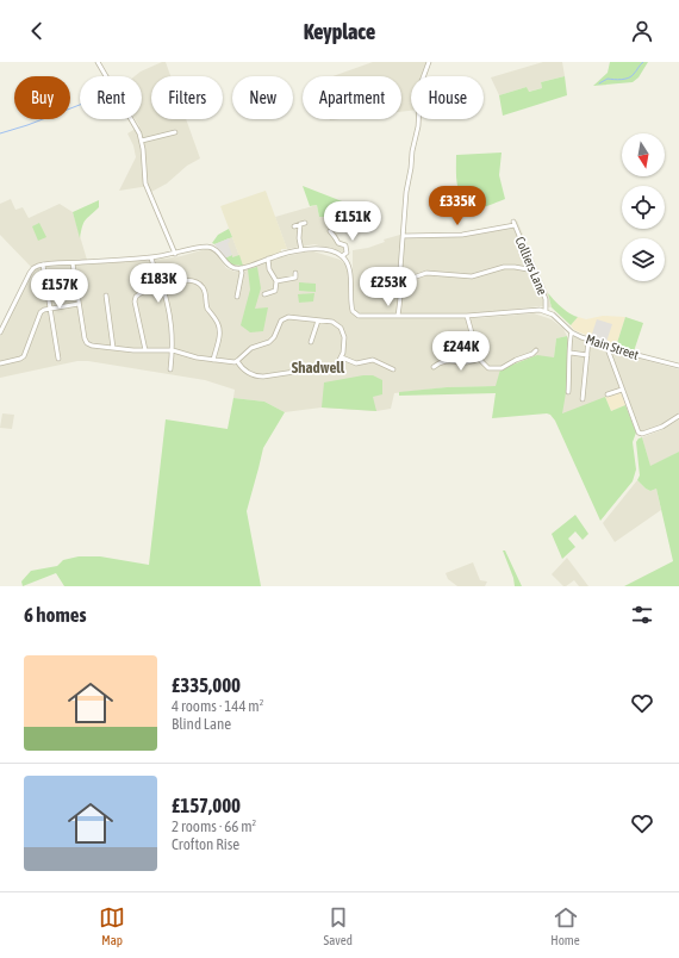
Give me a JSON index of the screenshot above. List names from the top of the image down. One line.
{"streets":{"street":["Colliers Lane","Main Street"]},"crossings":[["Colliers Lane","Main Street"]],"districts":["Shadwell"],"north":"bottom","page":{"header":"Keyplace","chip":["Buy","Rent","Filters","New","Apartment","House"],"price":["£335K","£151K","£183K","£253K","£157K","£244K"],"heading":"6 homes","list":[{"name":"£335,000","note":"4 rooms · 144 m² · Blind Lane"},{"name":"£157,000","note":"2 rooms · 66 m² · Crofton Rise"}],"tabs":["Map","Saved","Home"]}}
